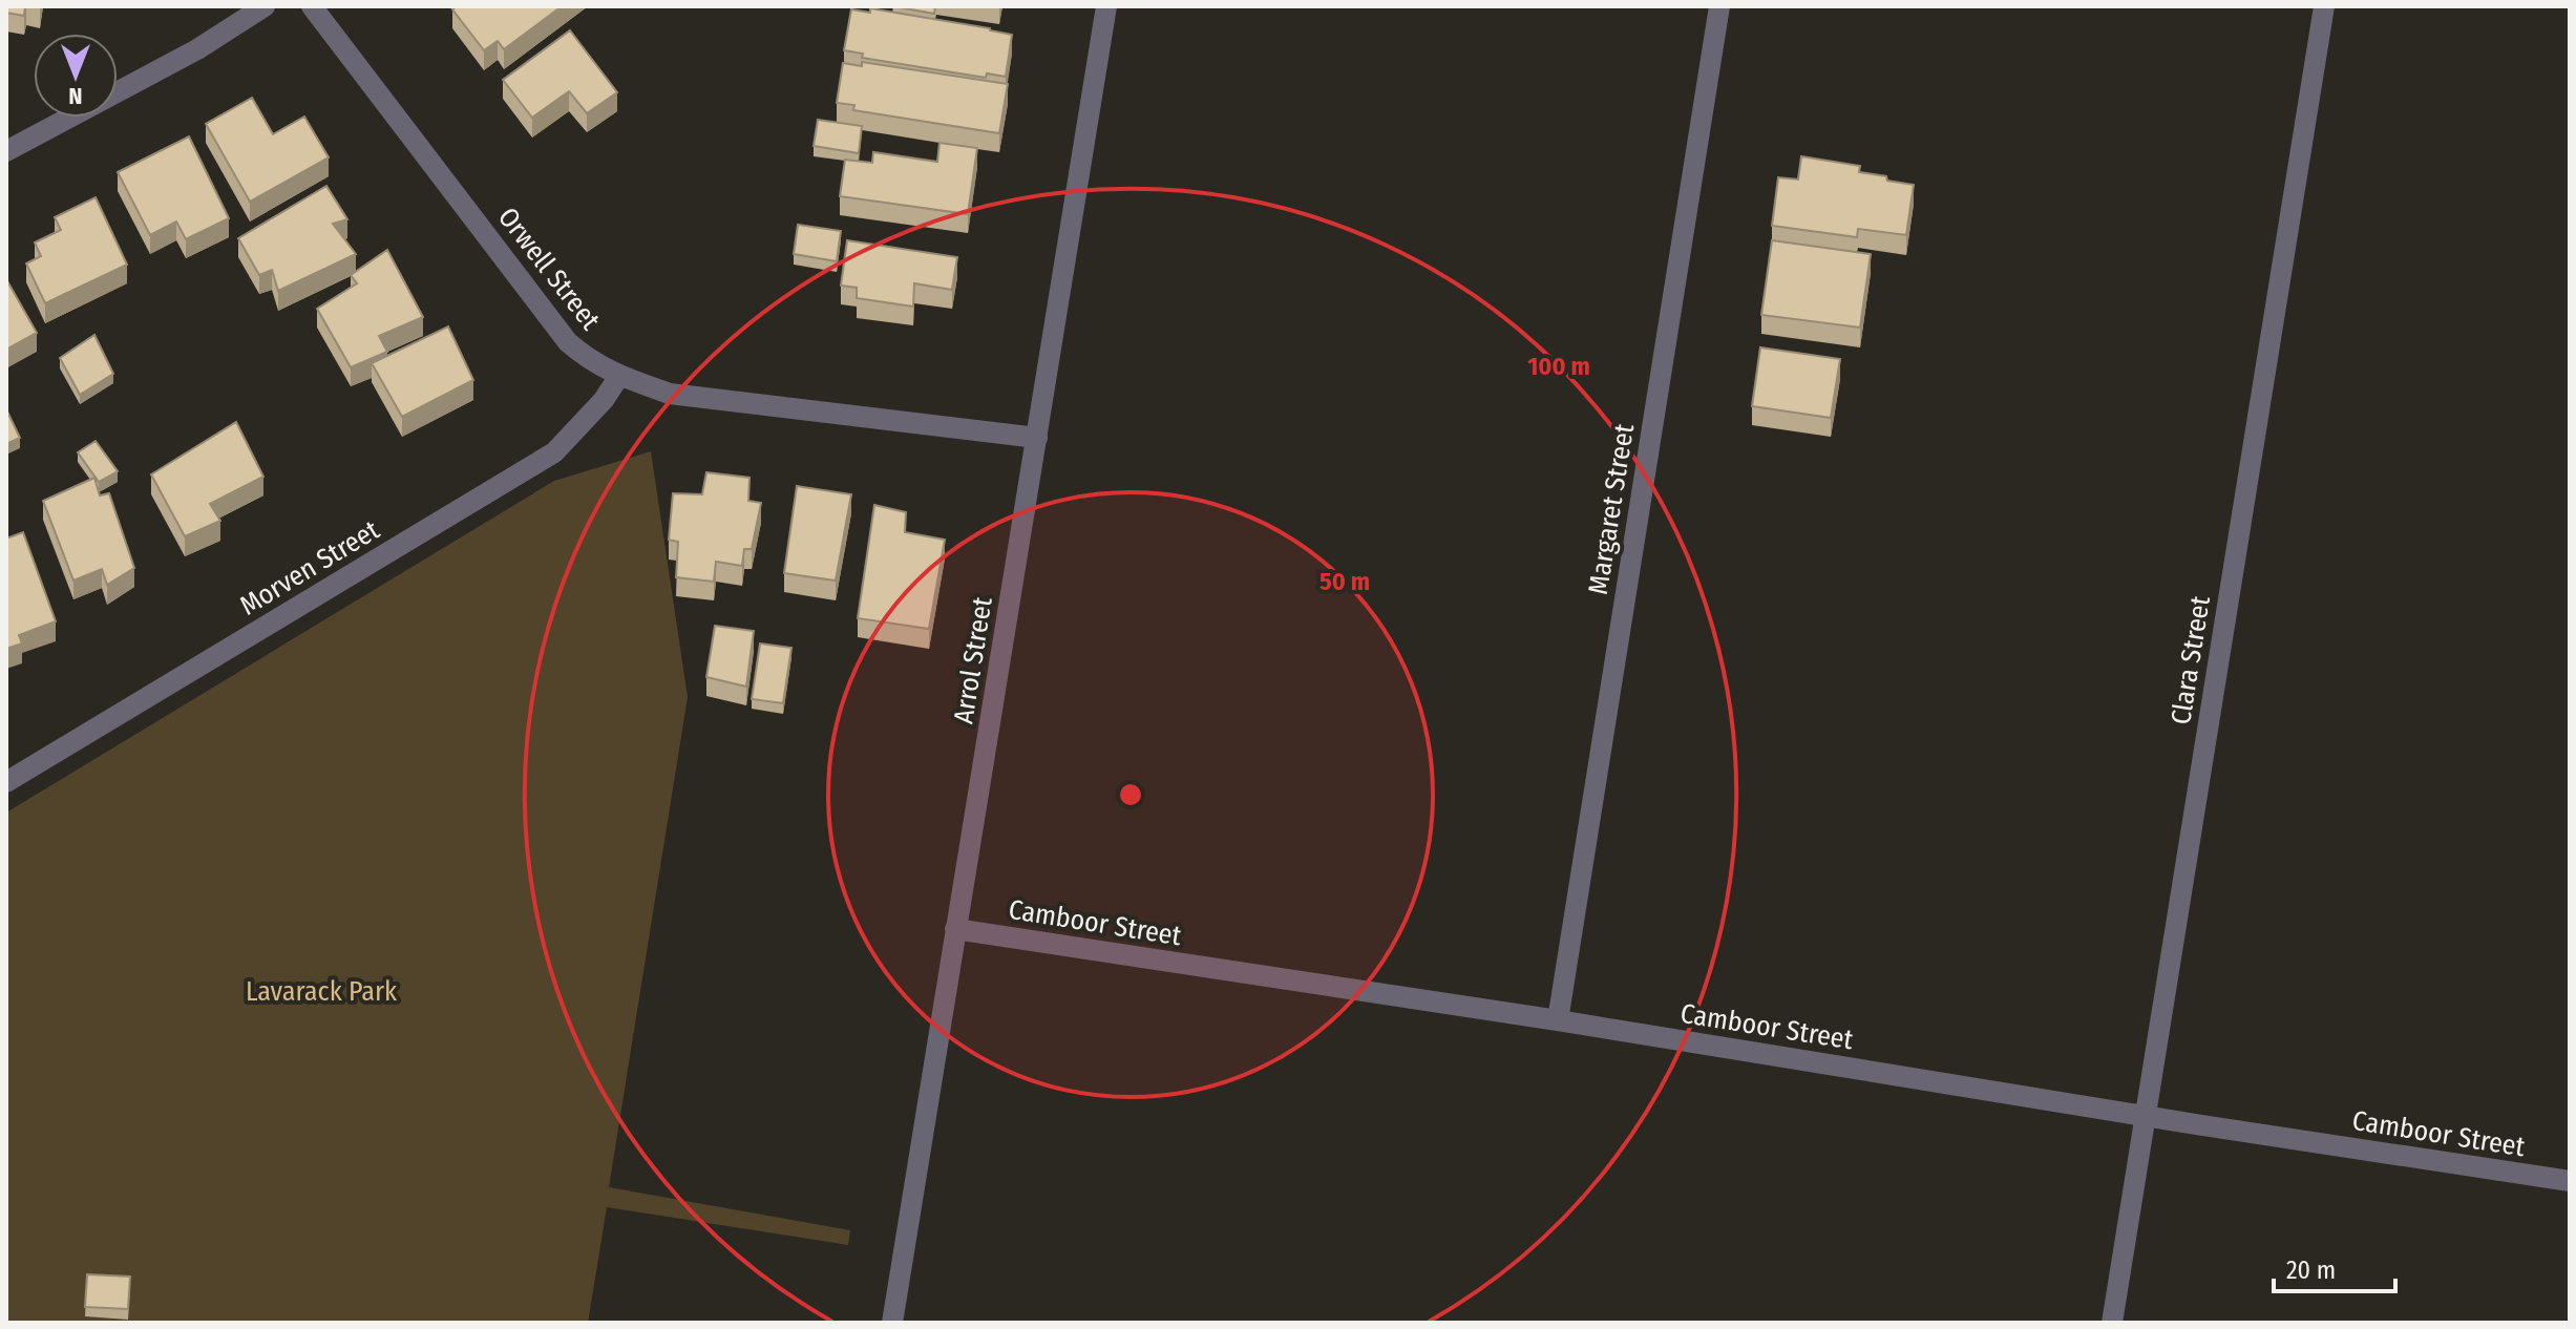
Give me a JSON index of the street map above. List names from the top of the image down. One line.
{"streets":{"street":["Orwell Street","Margaret Street","Morven Street","Arrol Street","Clara Street","Camboor Street"]},"crossings":[["Orwell Street","Morven Street"],["Orwell Street","Arrol Street"],["Margaret Street","Camboor Street"],["Arrol Street","Camboor Street"],["Clara Street","Camboor Street"]],"parks":["Lavarack Park"],"scale_bar":"20 m","north":"bottom","rings":["100 m","50 m"]}
